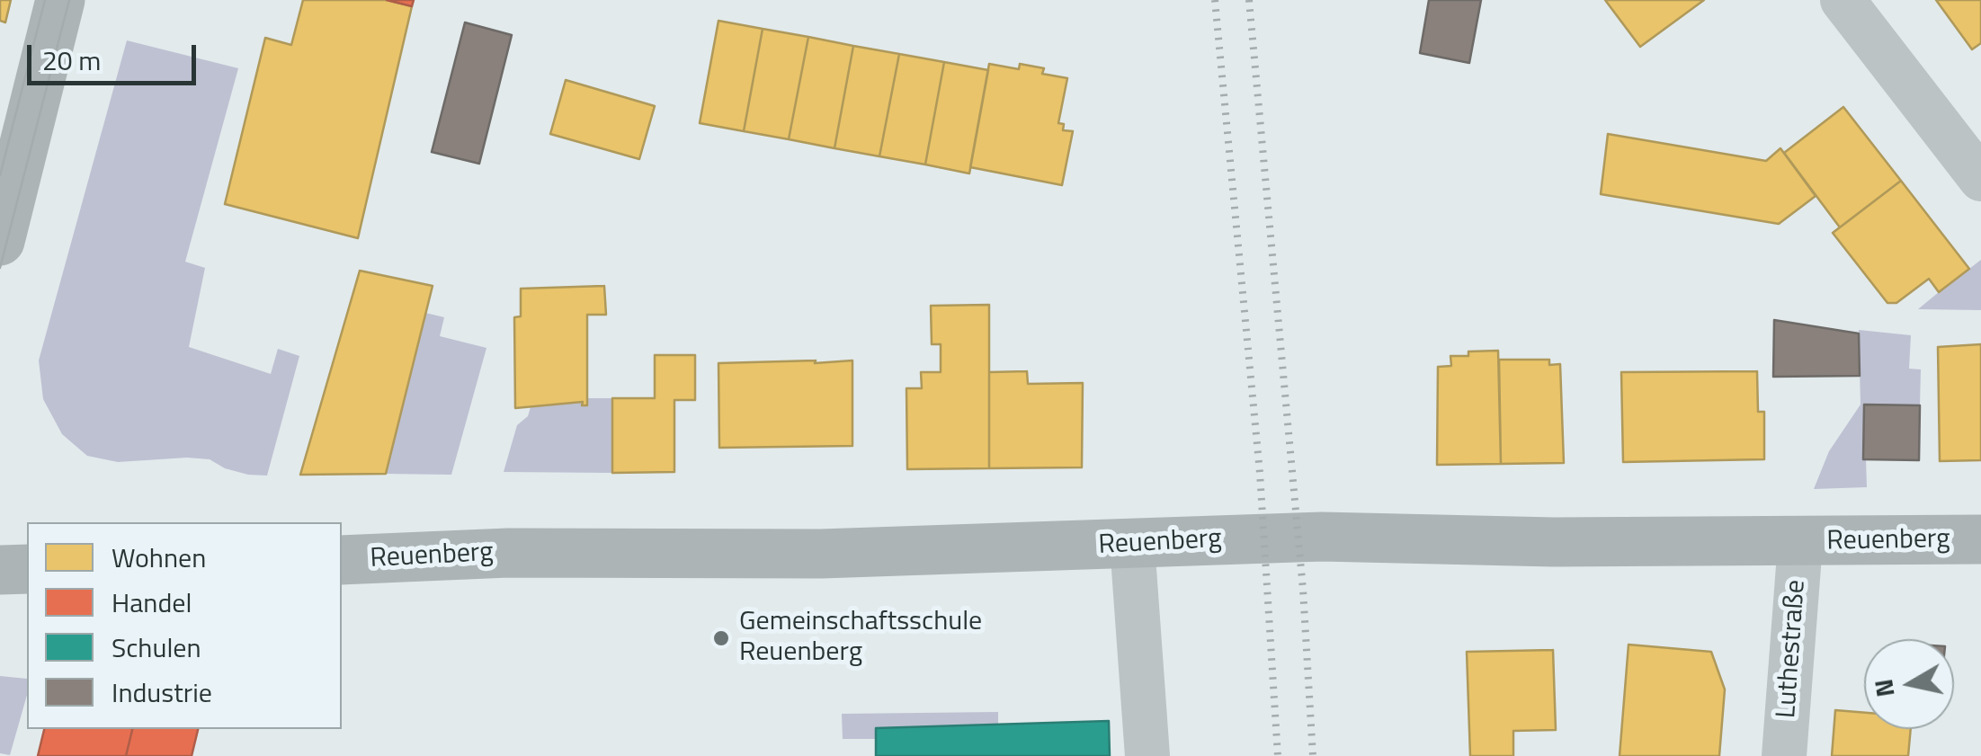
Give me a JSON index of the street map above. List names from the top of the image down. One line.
{"streets":{"main road":["Reuenberg"],"street":["Luthestraße"]},"crossings":[["Reuenberg","Luthestraße"]],"places":["Gemeinschaftsschule Reuenberg"],"legend":["Wohnen","Handel","Schulen","Industrie"],"scale_bar":"20 m","north":"left"}
